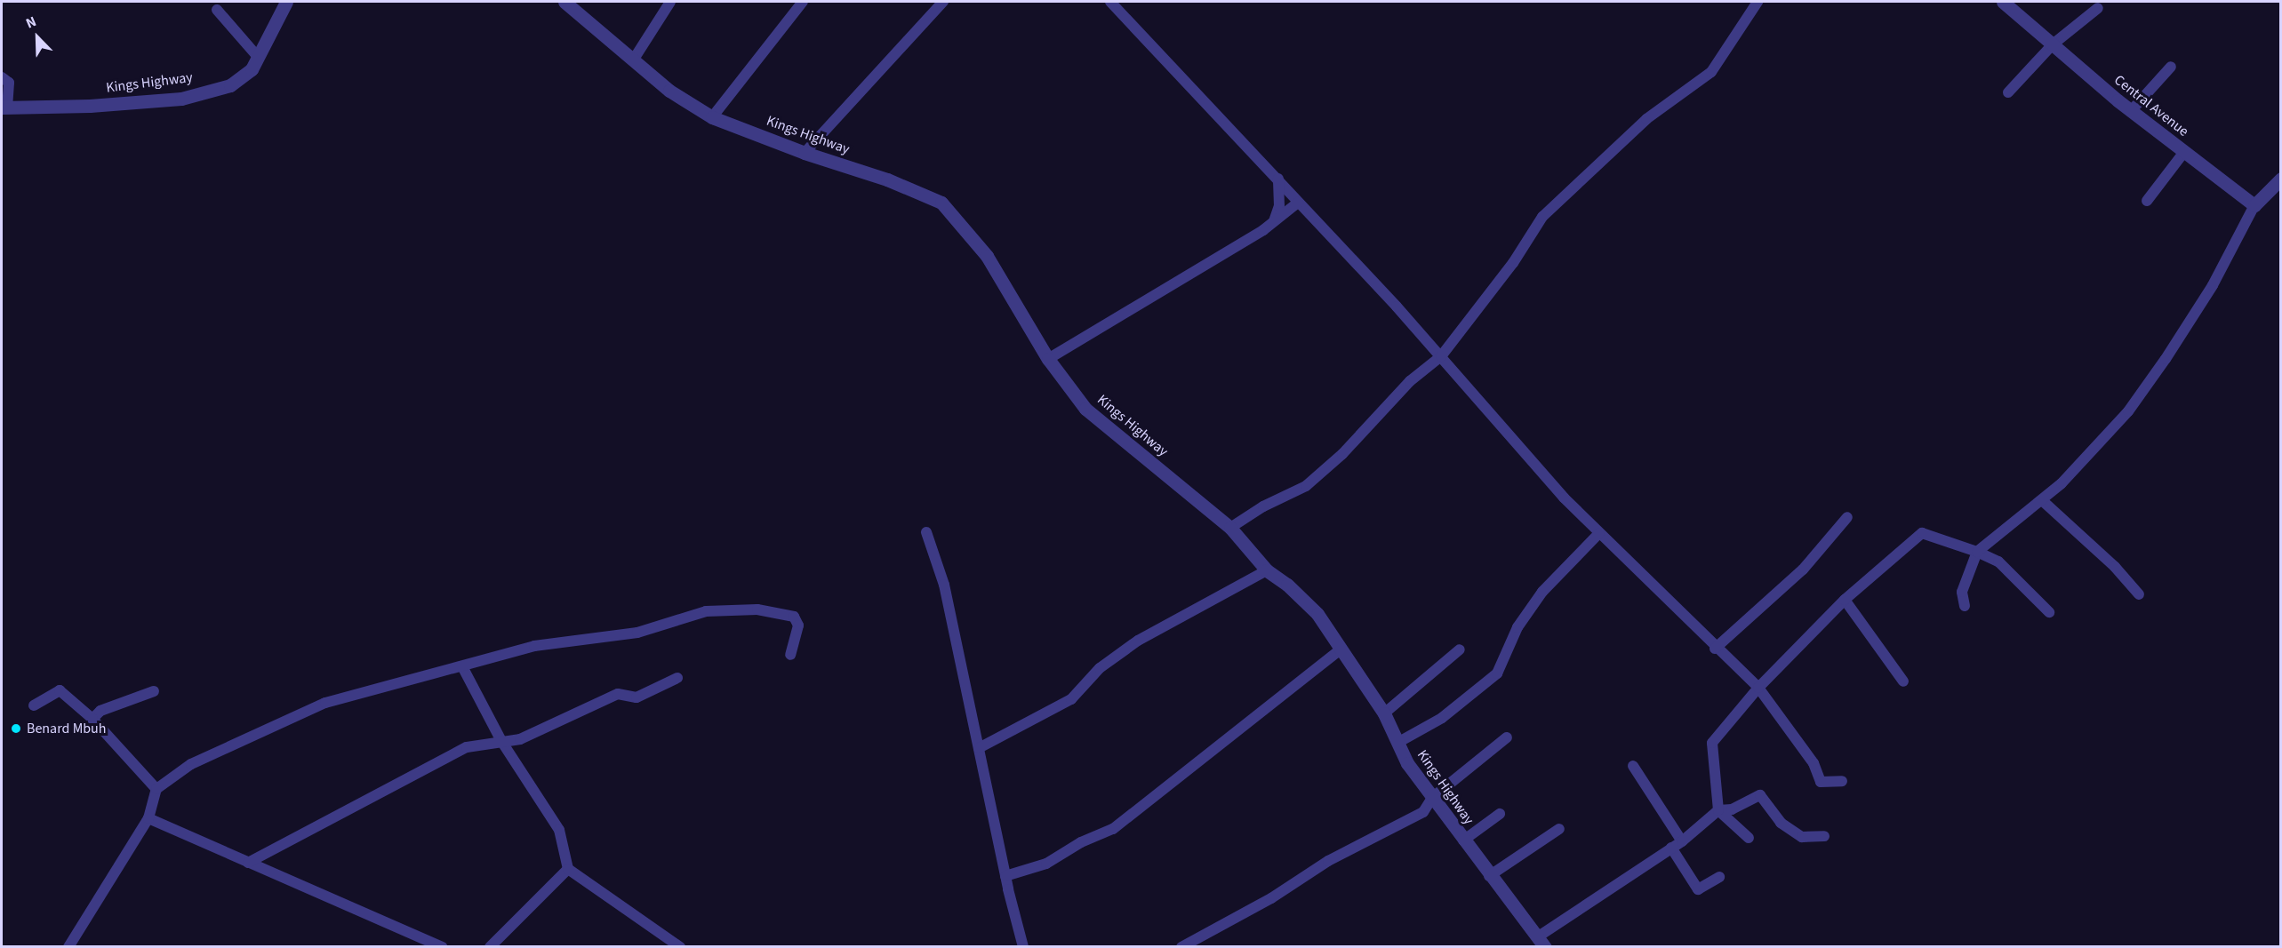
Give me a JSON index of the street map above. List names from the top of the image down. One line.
{"streets":{"street":["Kings Highway","Central Avenue"]},"places":["Benard Mbuh"],"north":"top left"}
